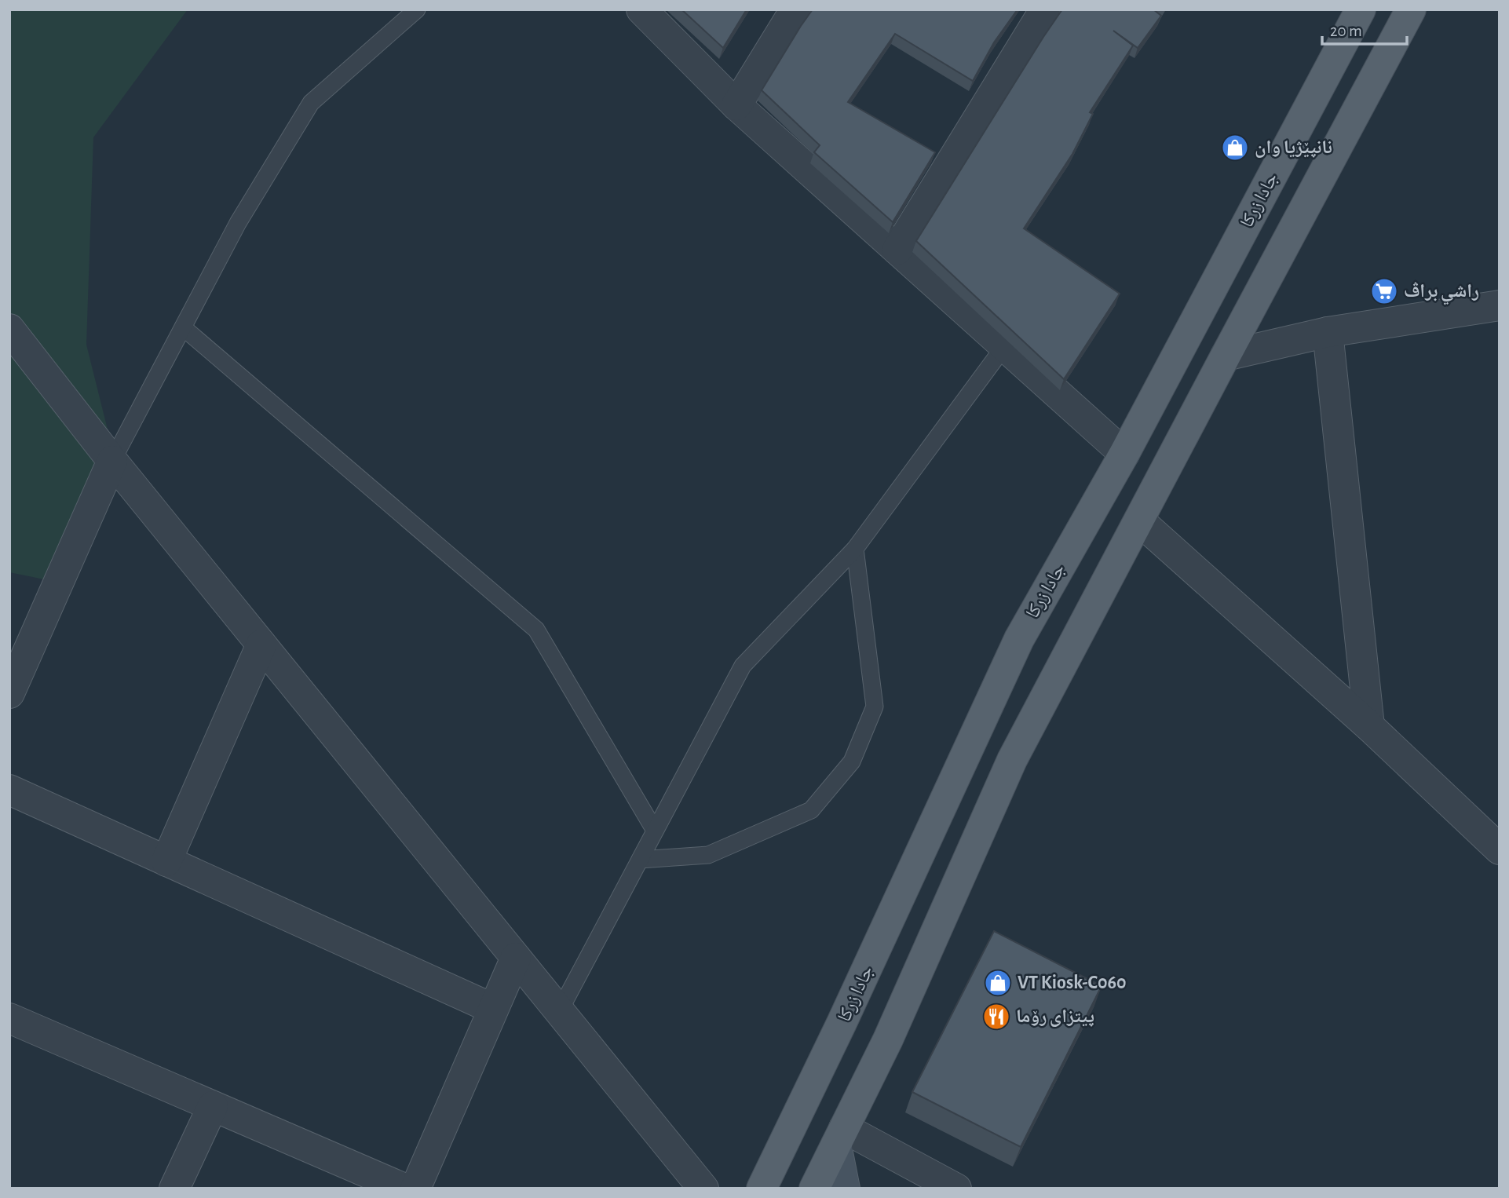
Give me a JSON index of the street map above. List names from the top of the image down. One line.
{"streets":{"main road":["جادا زرکا"]},"places":{"shop":["نانپێژیا وان","VT Kiosk-C060"],"supermarket":["راشي براڤ"],"restaurant":["پیتزای رۆما"]},"scale_bar":"20 m"}
